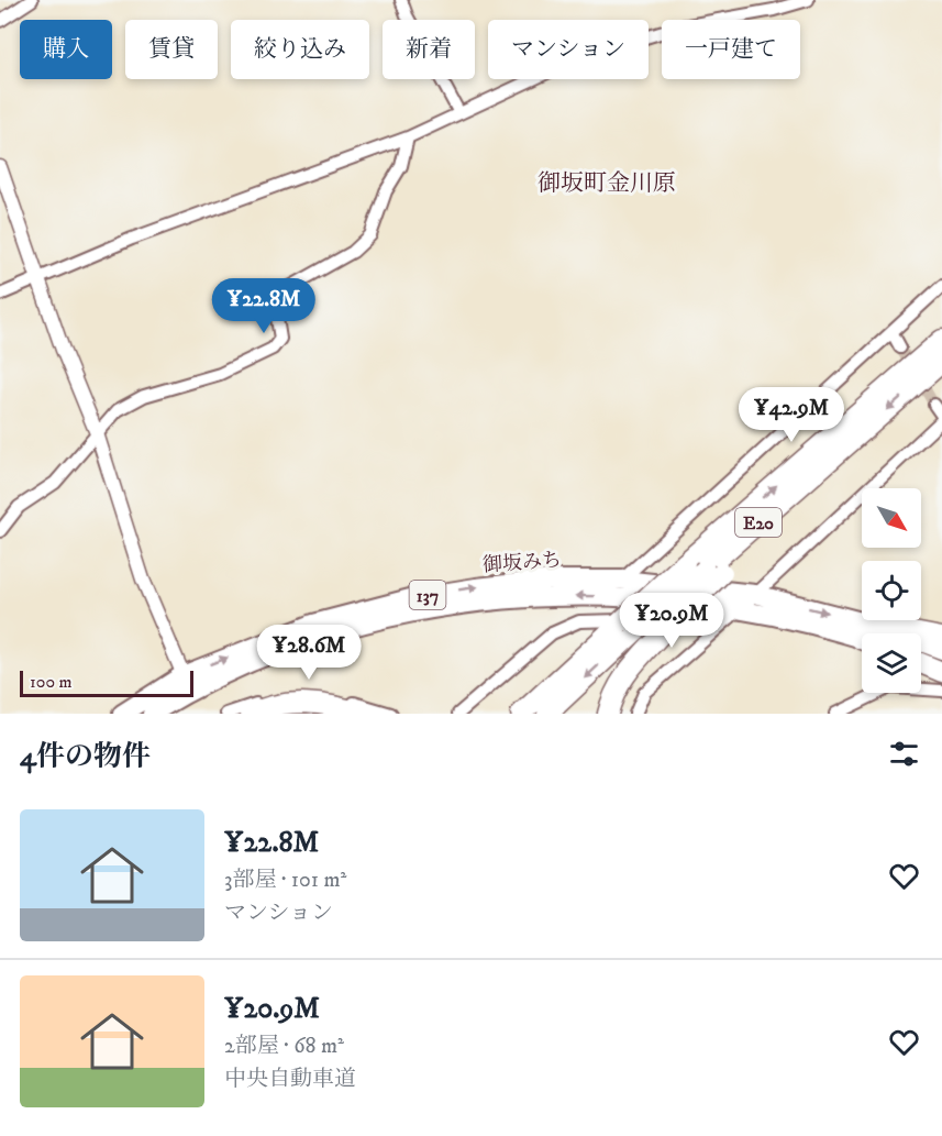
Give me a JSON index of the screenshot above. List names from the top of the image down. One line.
{"streets":{"highway":["E20","御坂みち","137"]},"districts":["御坂町金川原"],"scale_bar":"100 m","north":"bottom right","page":{"chip":["購入","賃貸","絞り込み","新着","マンション","一戸建て"],"price":["¥22.8M","¥42.9M","¥20.9M","¥28.6M"],"scale":"100 m","heading":"4件の物件","list":[{"name":"¥22.8M","note":"3部屋 · 101 m² · マンション"},{"name":"¥20.9M","note":"2部屋 · 68 m² · 中央自動車道"}]}}
